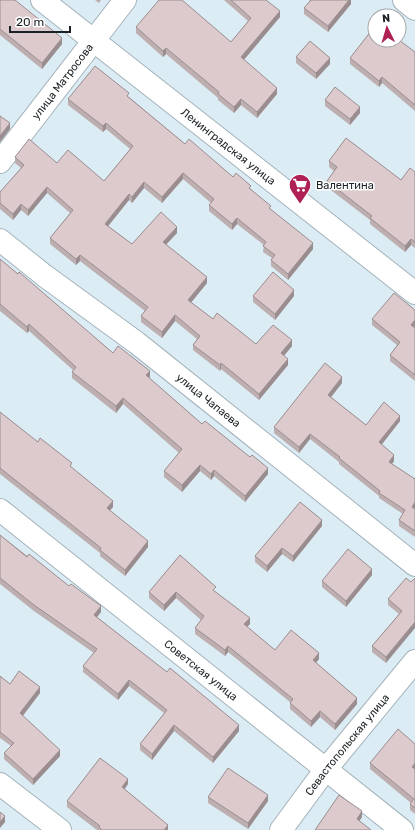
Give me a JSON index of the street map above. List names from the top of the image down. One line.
{"streets":{"street":["улица Матросова","Ленинградская улица","улица Чапаева","Советская улица","Севастопольская улица"]},"crossings":[["улица Матросова","Ленинградская улица"],["Советская улица","Севастопольская улица"]],"places":{"supermarket":["Валентина"]},"scale_bar":"20 m","north":"top"}
